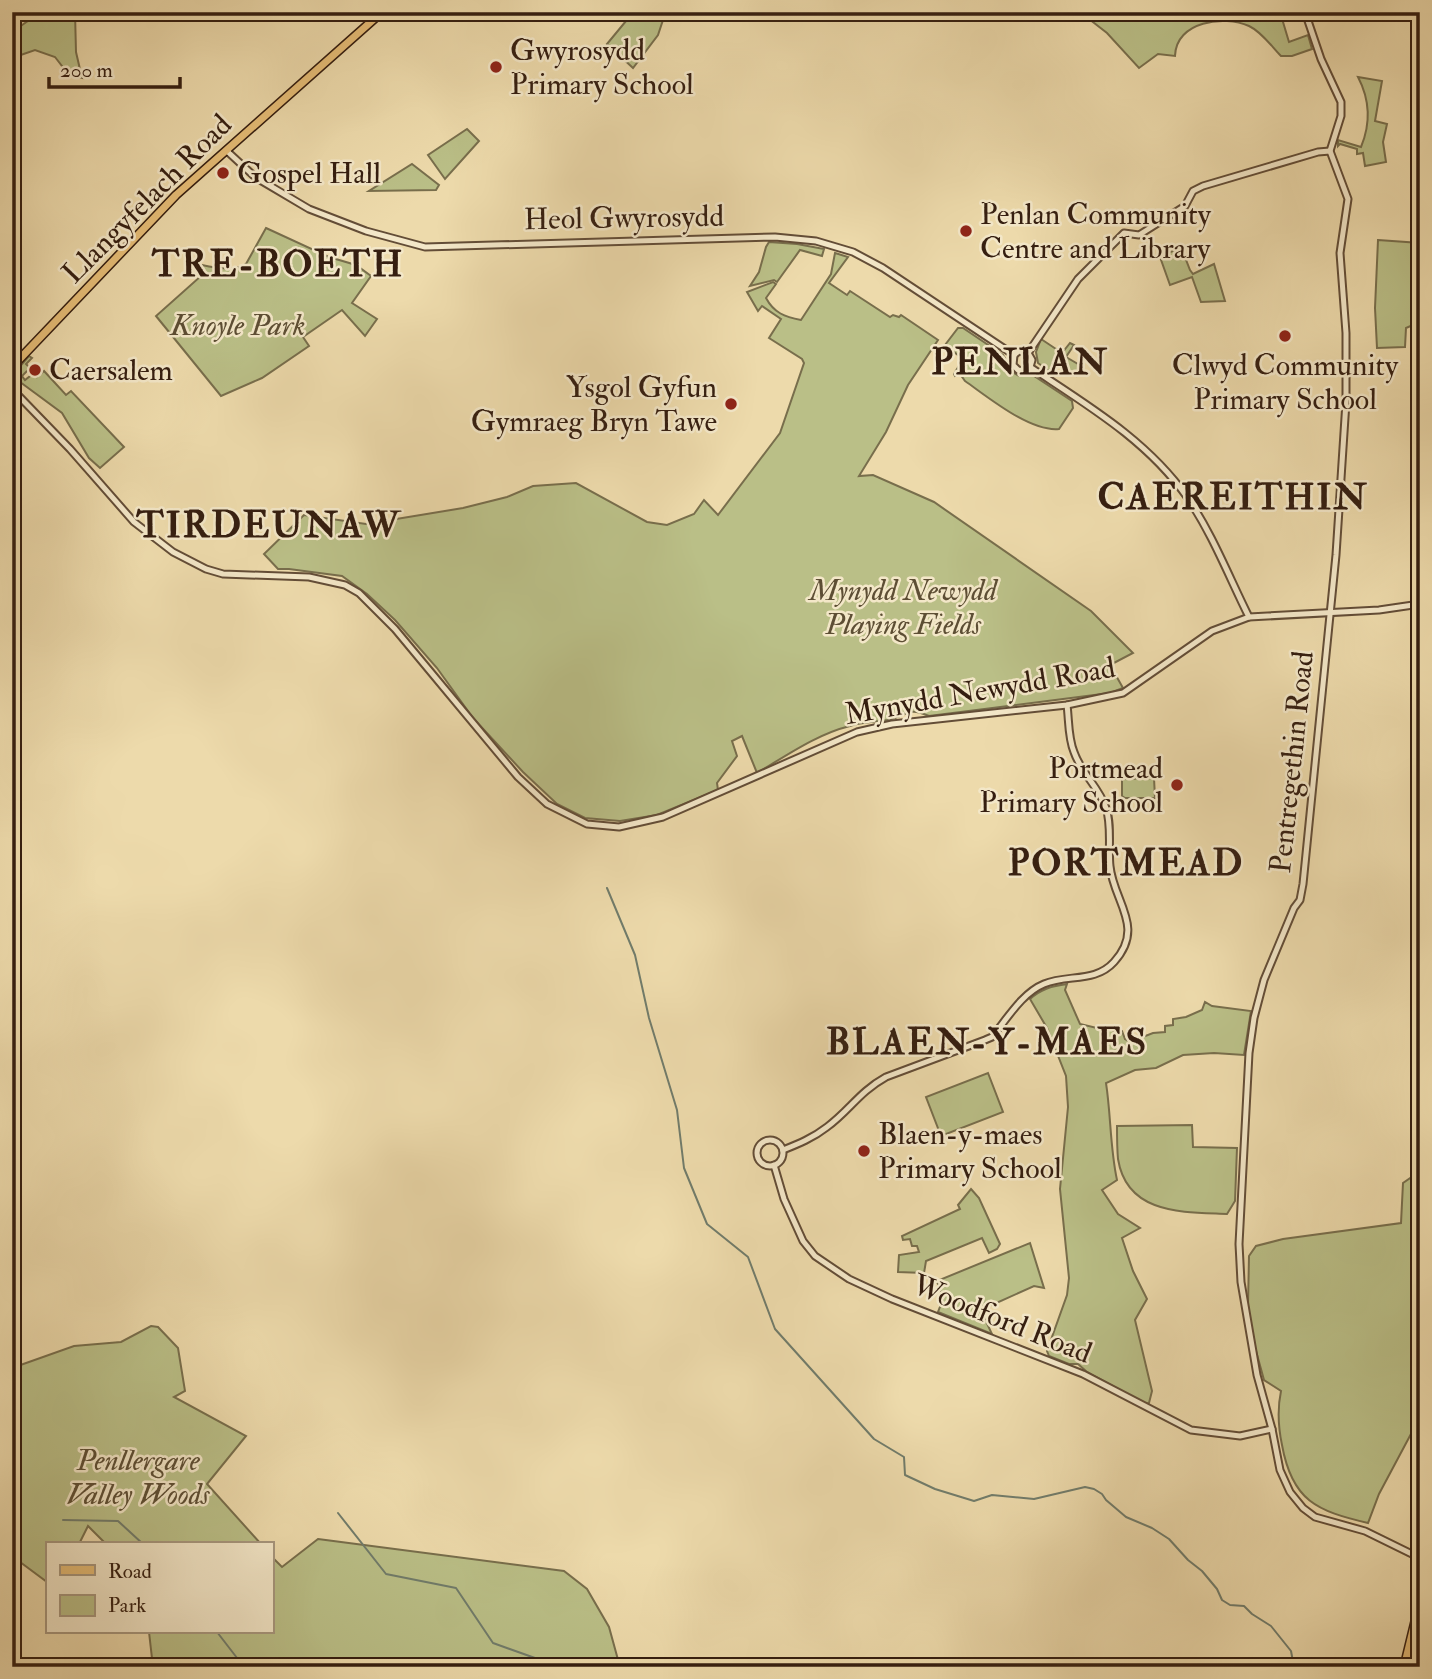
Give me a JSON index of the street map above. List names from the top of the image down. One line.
{"streets":{"main road":["Llangyfelach Road"],"street":["Heol Gwyrosydd","Mynydd Newydd Road","Pentregethin Road","Woodford Road"]},"crossings":[["Llangyfelach Road","Heol Gwyrosydd"],["Mynydd Newydd Road","Pentregethin Road"],["Pentregethin Road","Woodford Road"]],"districts":["TRE-BOETH","PENLAN","CAEREITHIN","TIRDEUNAW","PORTMEAD","BLAEN-Y-MAES"],"parks":["Knoyle Park","Mynydd Newydd Playing Fields","Penllergare Valley Woods"],"places":["Gwyrosydd Primary School","Gospel Hall","Penlan Community Centre and Library","Clwyd Community Primary School","Caersalem","Ysgol Gyfun Gymraeg Bryn Tawe","Portmead Primary School","Blaen-y-maes Primary School"],"legend":["Road","Park"],"scale_bar":"200 m"}
